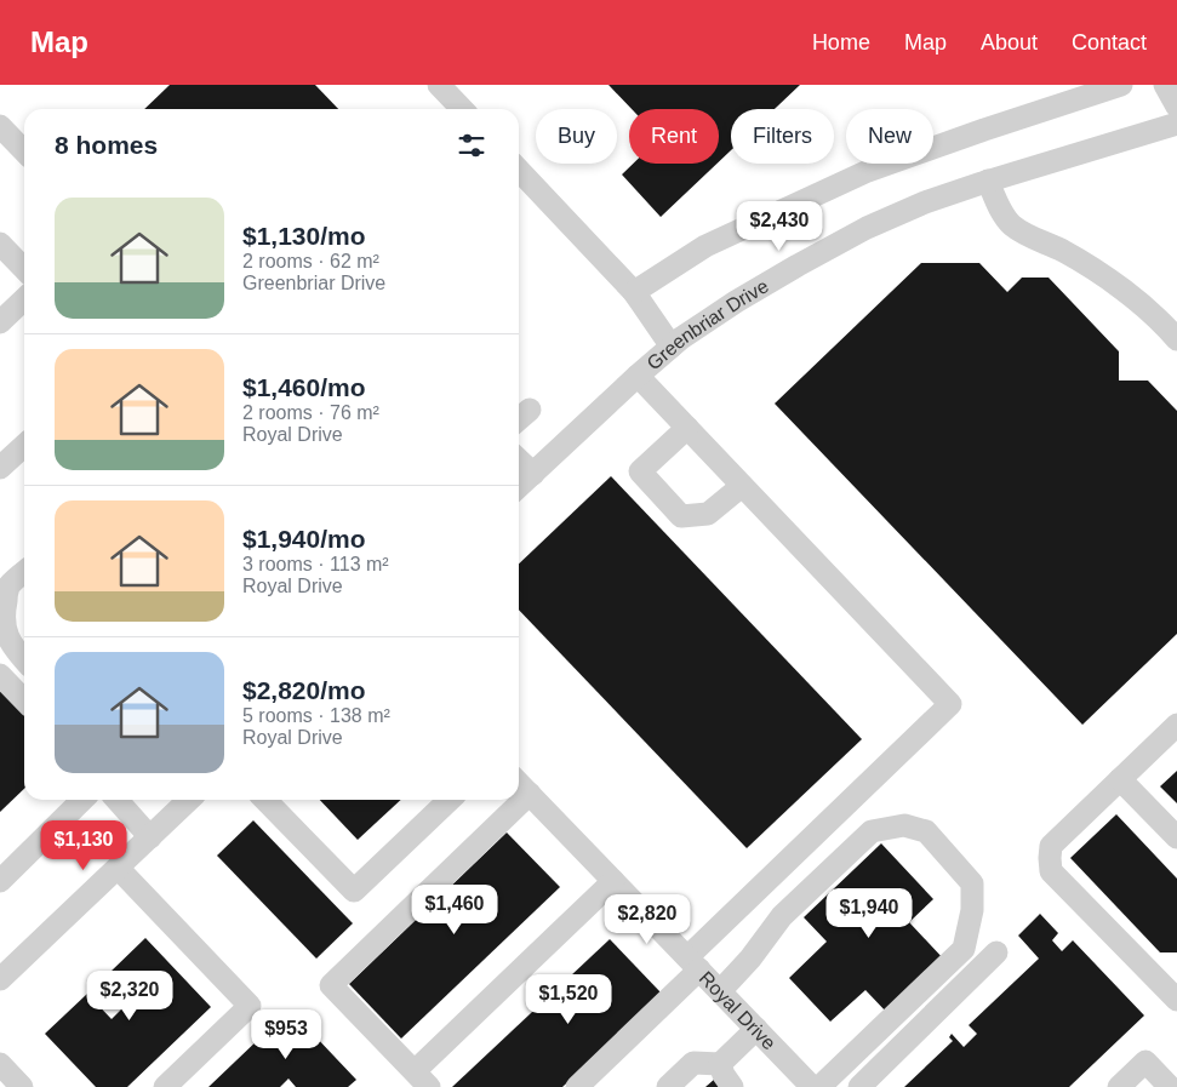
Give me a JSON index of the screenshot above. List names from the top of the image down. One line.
{"streets":{"street":["Greenbriar Drive","Royal Drive"]},"page":{"header":"Map","nav":["Home","Map","About","Contact"],"chip":["Buy","Rent","Filters","New"],"heading":"8 homes","list":[{"name":"$1,130/mo","note":"2 rooms · 62 m² · Greenbriar Drive"},{"name":"$1,460/mo","note":"2 rooms · 76 m² · Royal Drive"},{"name":"$1,940/mo","note":"3 rooms · 113 m² · Royal Drive"},{"name":"$2,820/mo","note":"5 rooms · 138 m² · Royal Drive"}],"price":["$2,430","$1,130","$1,460","$1,940","$2,820","$2,320","$1,520","$953"]}}
